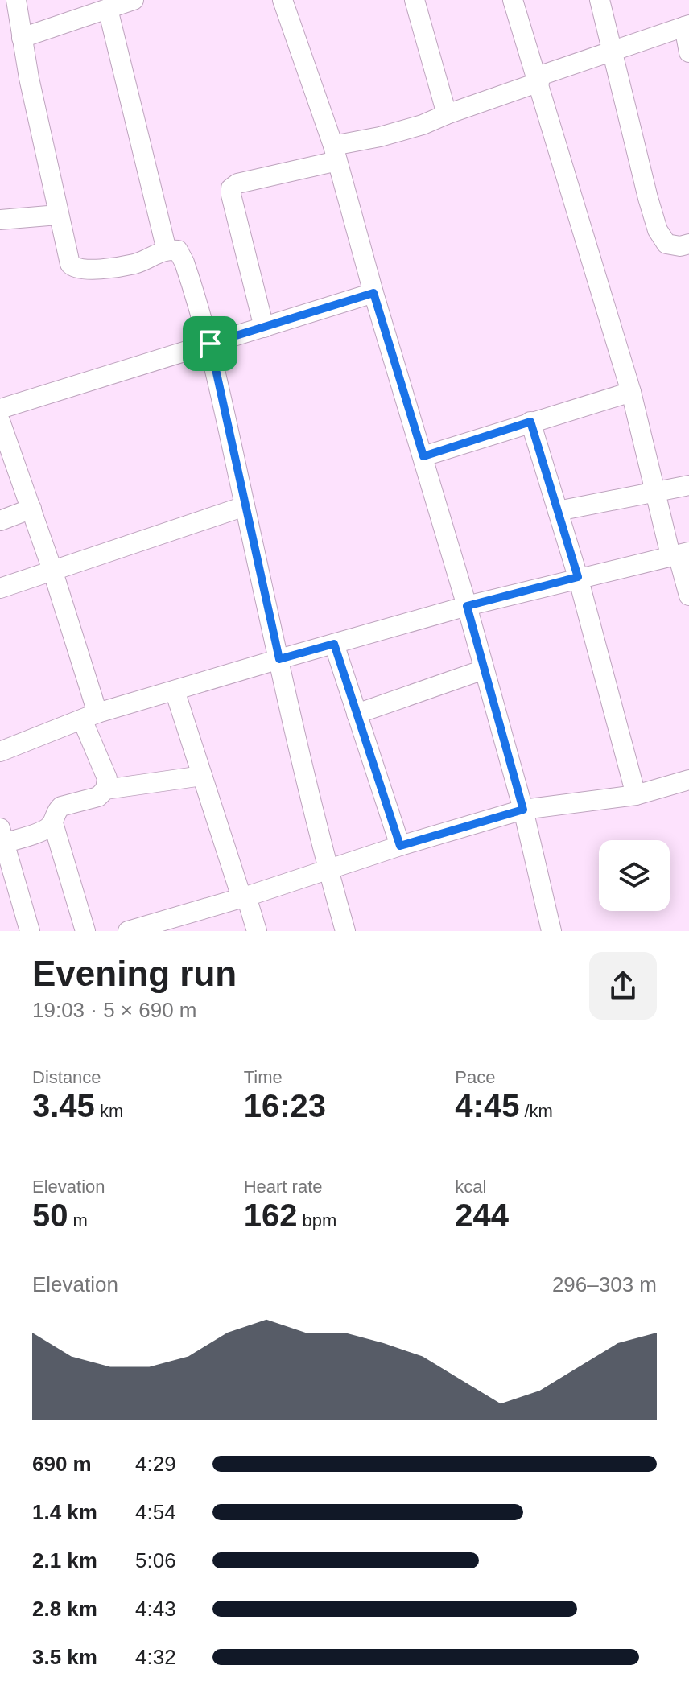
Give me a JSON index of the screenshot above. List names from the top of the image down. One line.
{"page":{"heading":["Evening run","19:03 · 5 × 690 m"],"stats":[["Distance","3.45 km"],["Time","16:23"],["Pace","4:45 /km"],["Elevation","50 m"],["Heart rate","162 bpm"],["kcal","244"]],"chart":["Elevation","296–303 m"],"list":[{"name":"690 m","note":"4:29"},{"name":"1.4 km","note":"4:54"},{"name":"2.1 km","note":"5:06"},{"name":"2.8 km","note":"4:43"},{"name":"3.5 km","note":"4:32"}]}}
